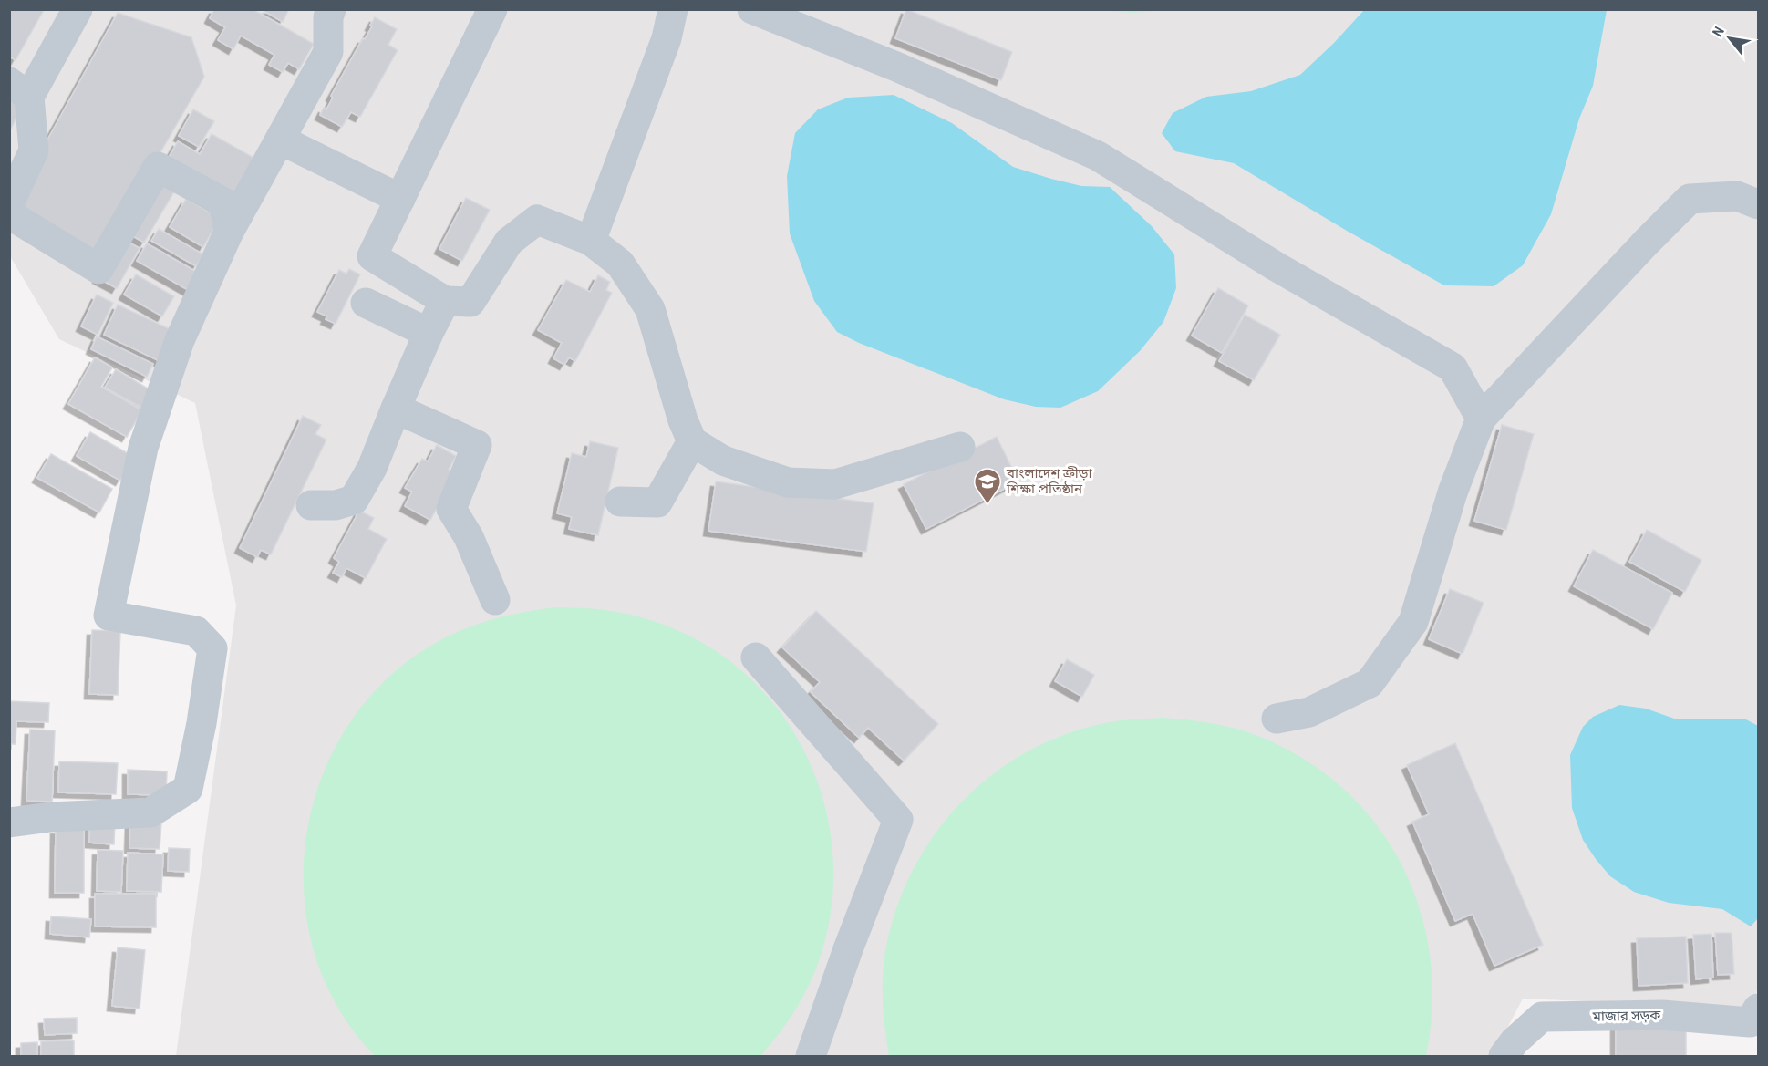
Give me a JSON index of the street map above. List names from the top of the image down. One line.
{"streets":{"street":["মাজার সড়ক"]},"places":{"school or university":["বাংলাদেশ ক্রীড়া শিক্ষা প্রতিষ্ঠান"]},"north":"top left"}
